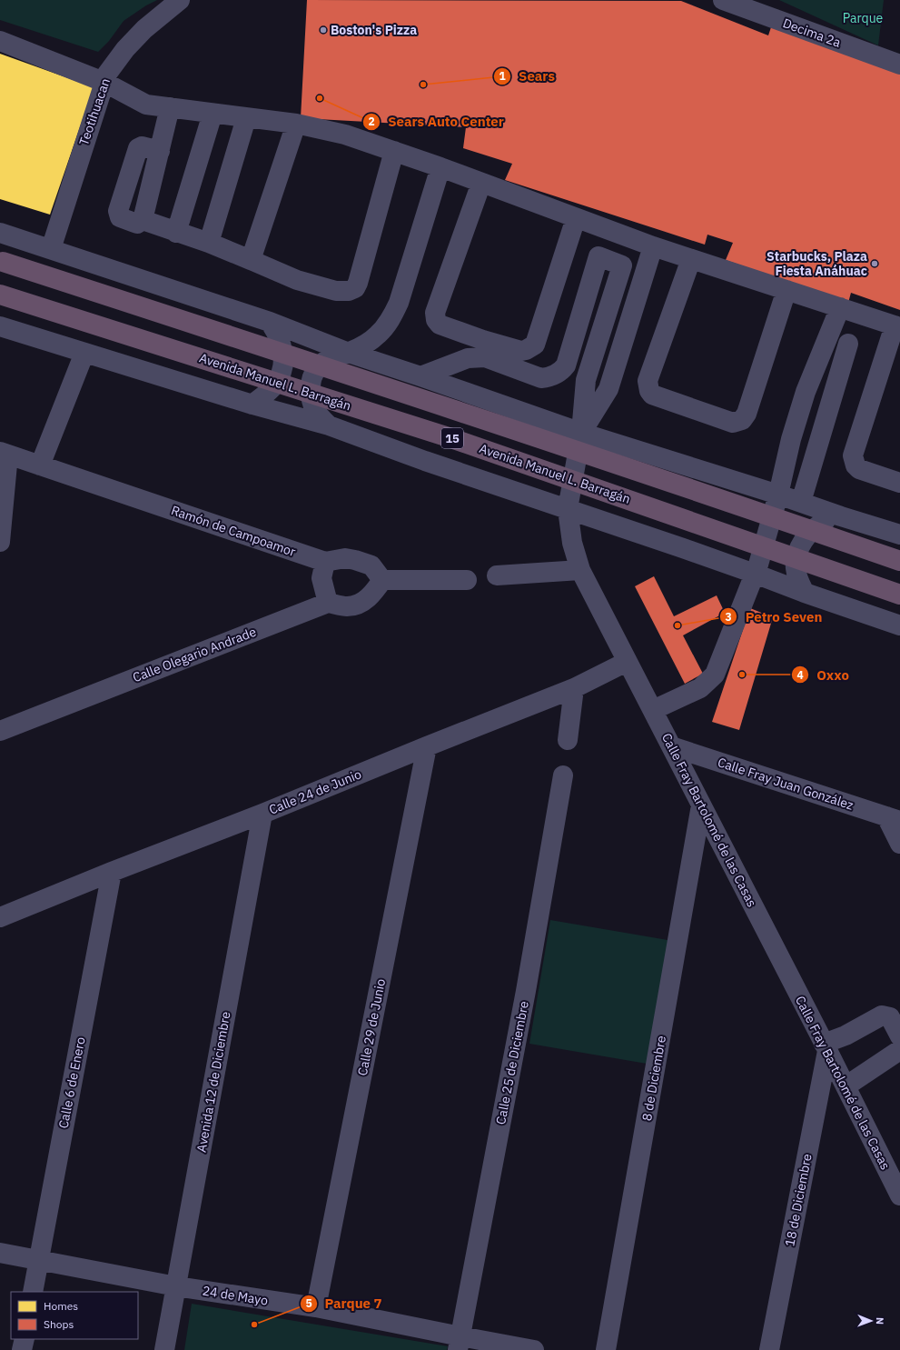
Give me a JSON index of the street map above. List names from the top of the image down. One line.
{"streets":{"highway":["Avenida Manuel L. Barragán","15"],"street":["Decima 2a","Teotihuacan","Ramón de Campoamor","Calle Olegario Andrade","Calle Fray Juan González","Calle 24 de Junio","Calle Fray Bartolomé de las Casas","Calle 29 de Junio","Calle 25 de Diciembre","8 de Diciembre","Avenida 12 de Diciembre","Calle 6 de Enero","18 de Diciembre","24 de Mayo"]},"crossings":[["Ramón de Campoamor","Calle Olegario Andrade"],["Calle Fray Juan González","Calle Fray Bartolomé de las Casas"],["Calle 24 de Junio","Calle Fray Bartolomé de las Casas"],["Calle 24 de Junio","Calle 29 de Junio"],["Calle 24 de Junio","Avenida 12 de Diciembre"],["Calle 24 de Junio","Calle 6 de Enero"],["Calle Fray Bartolomé de las Casas","8 de Diciembre"],["Calle Fray Bartolomé de las Casas","18 de Diciembre"],["Calle 29 de Junio","24 de Mayo"],["Calle 25 de Diciembre","24 de Mayo"],["Avenida 12 de Diciembre","24 de Mayo"],["Calle 6 de Enero","24 de Mayo"]],"parks":["Parque"],"places":["Boston's Pizza","Sears","Sears Auto Center","Starbucks, Plaza Fiesta Anáhuac","Petro Seven","Oxxo","Parque 7"],"legend":["Homes","Shops"],"north":"right"}
